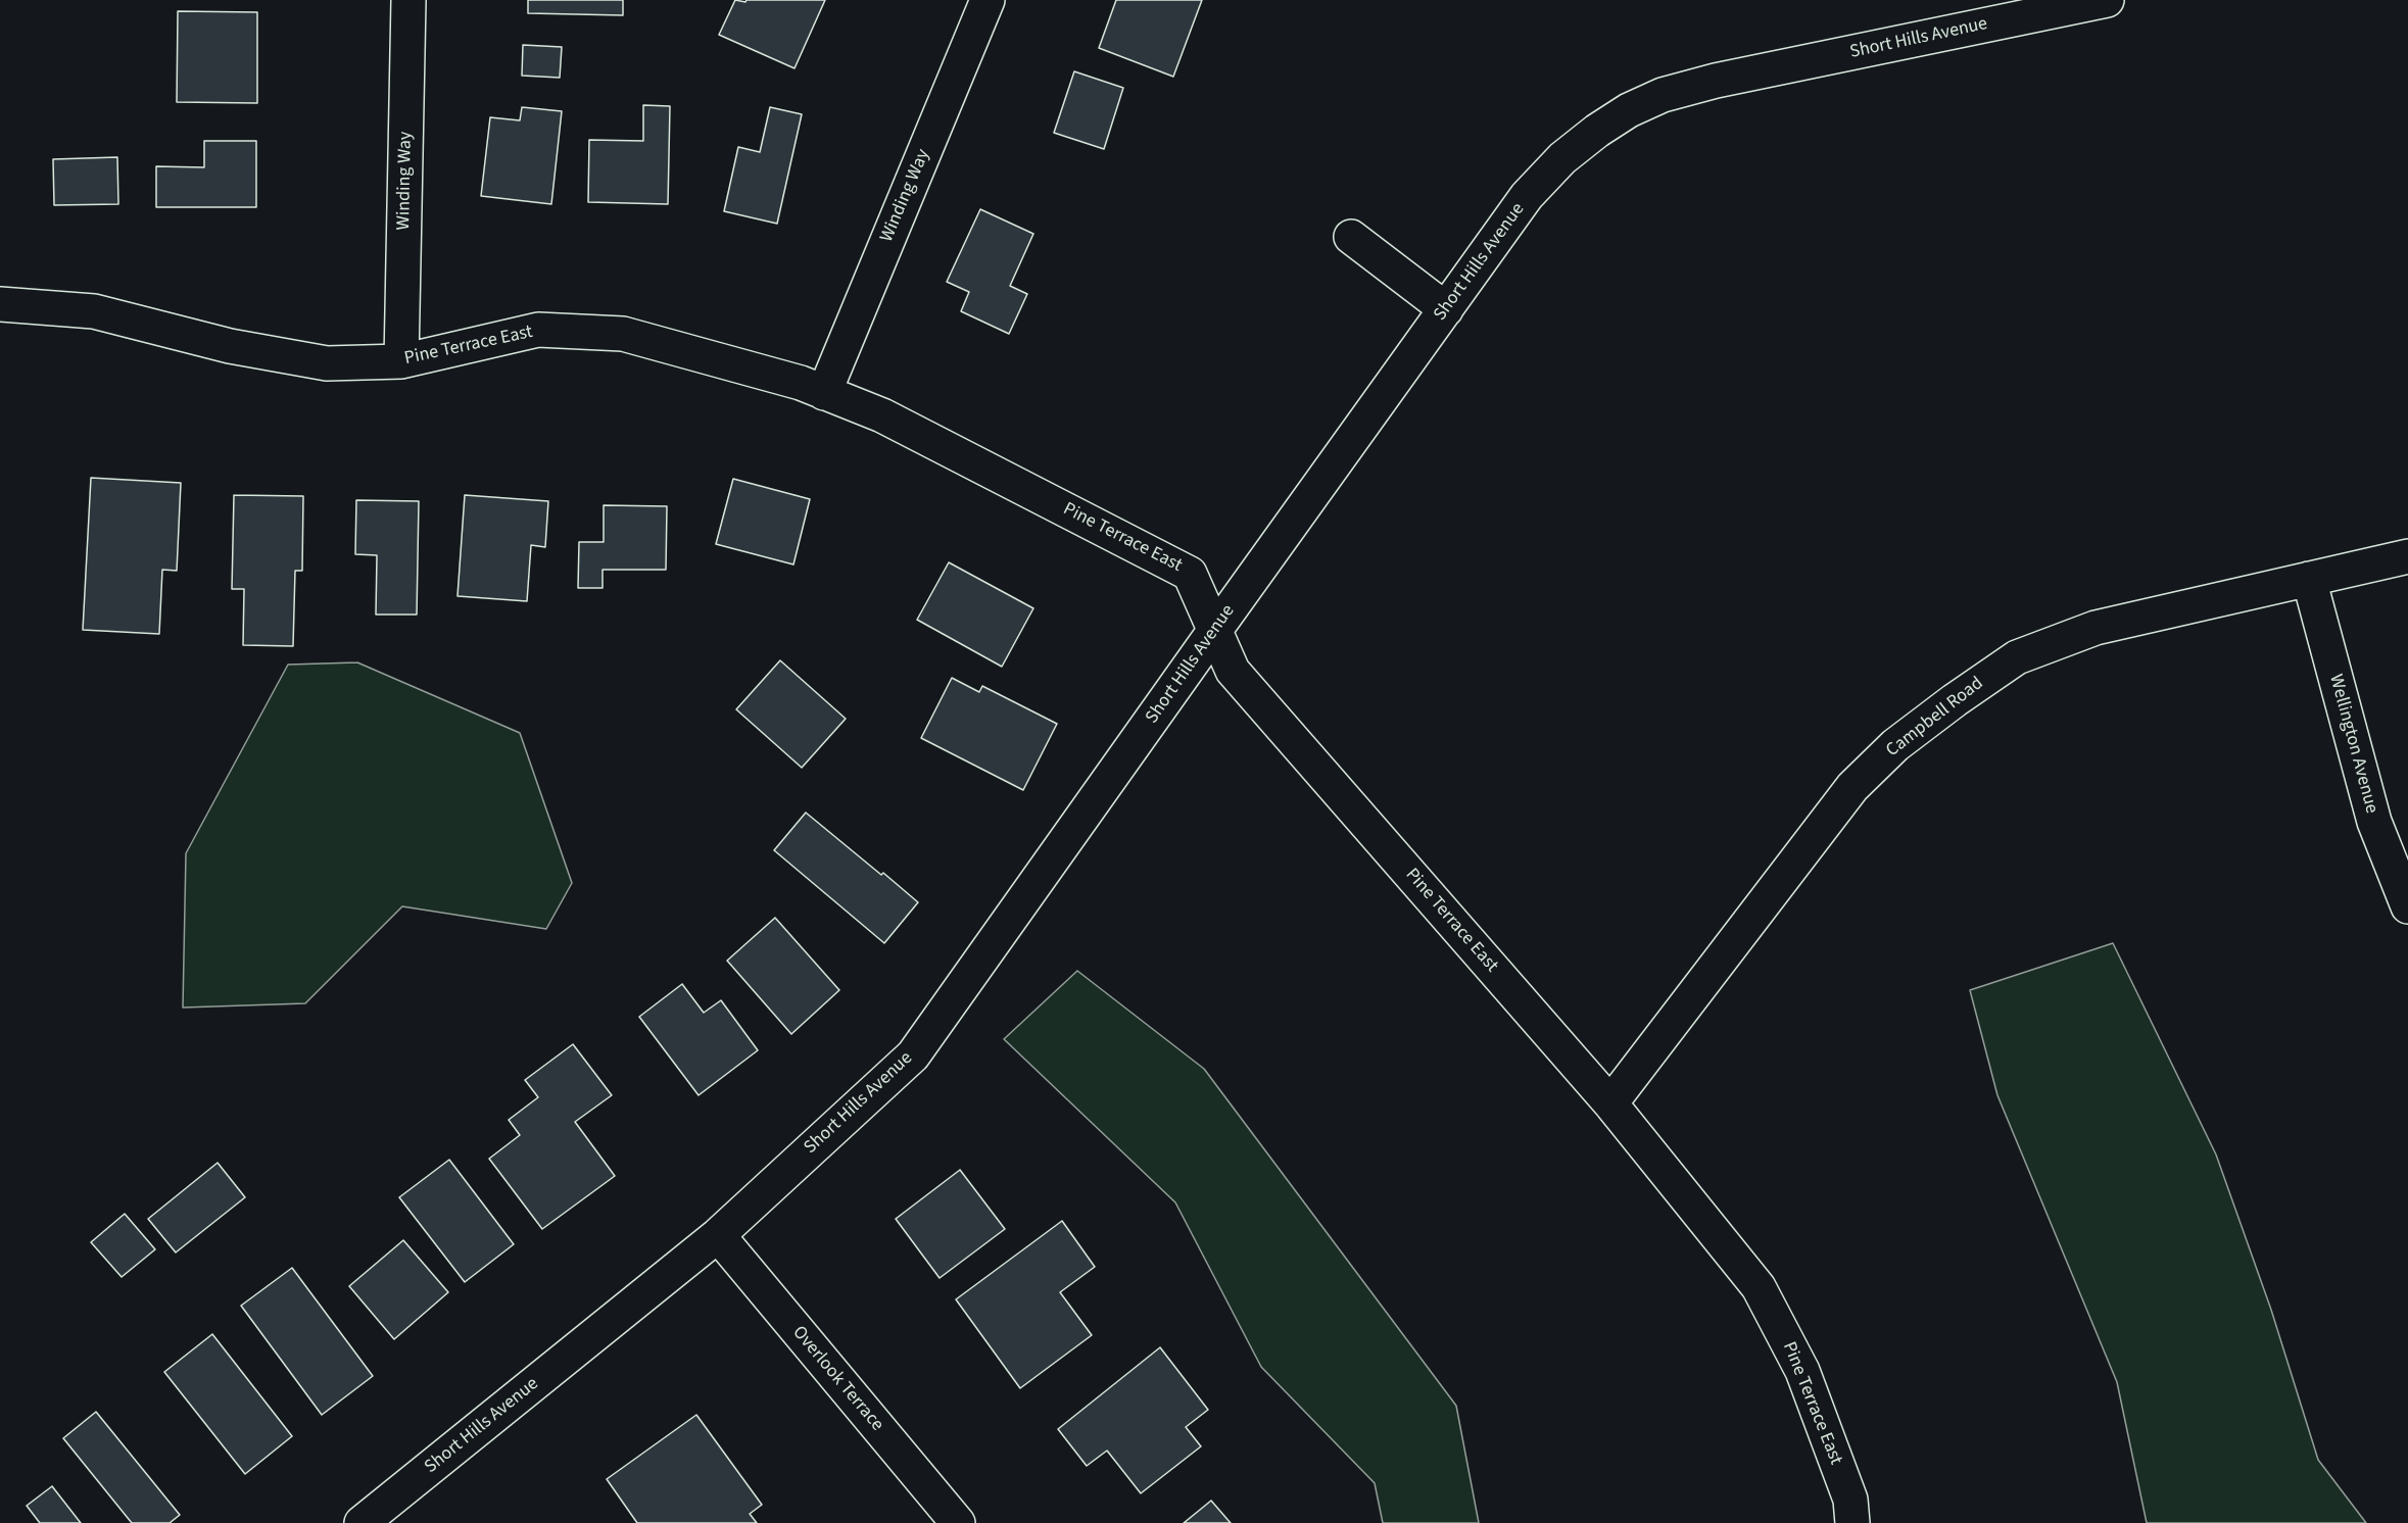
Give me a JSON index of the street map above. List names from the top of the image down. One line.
{"streets":{"street":["Short Hills Avenue","Winding Way","Pine Terrace East","Campbell Road","Wellington Avenue","Overlook Terrace"]},"crossings":[["Short Hills Avenue","Pine Terrace East"],["Short Hills Avenue","Overlook Terrace"],["Winding Way","Pine Terrace East"],["Pine Terrace East","Campbell Road"],["Campbell Road","Wellington Avenue"]]}
